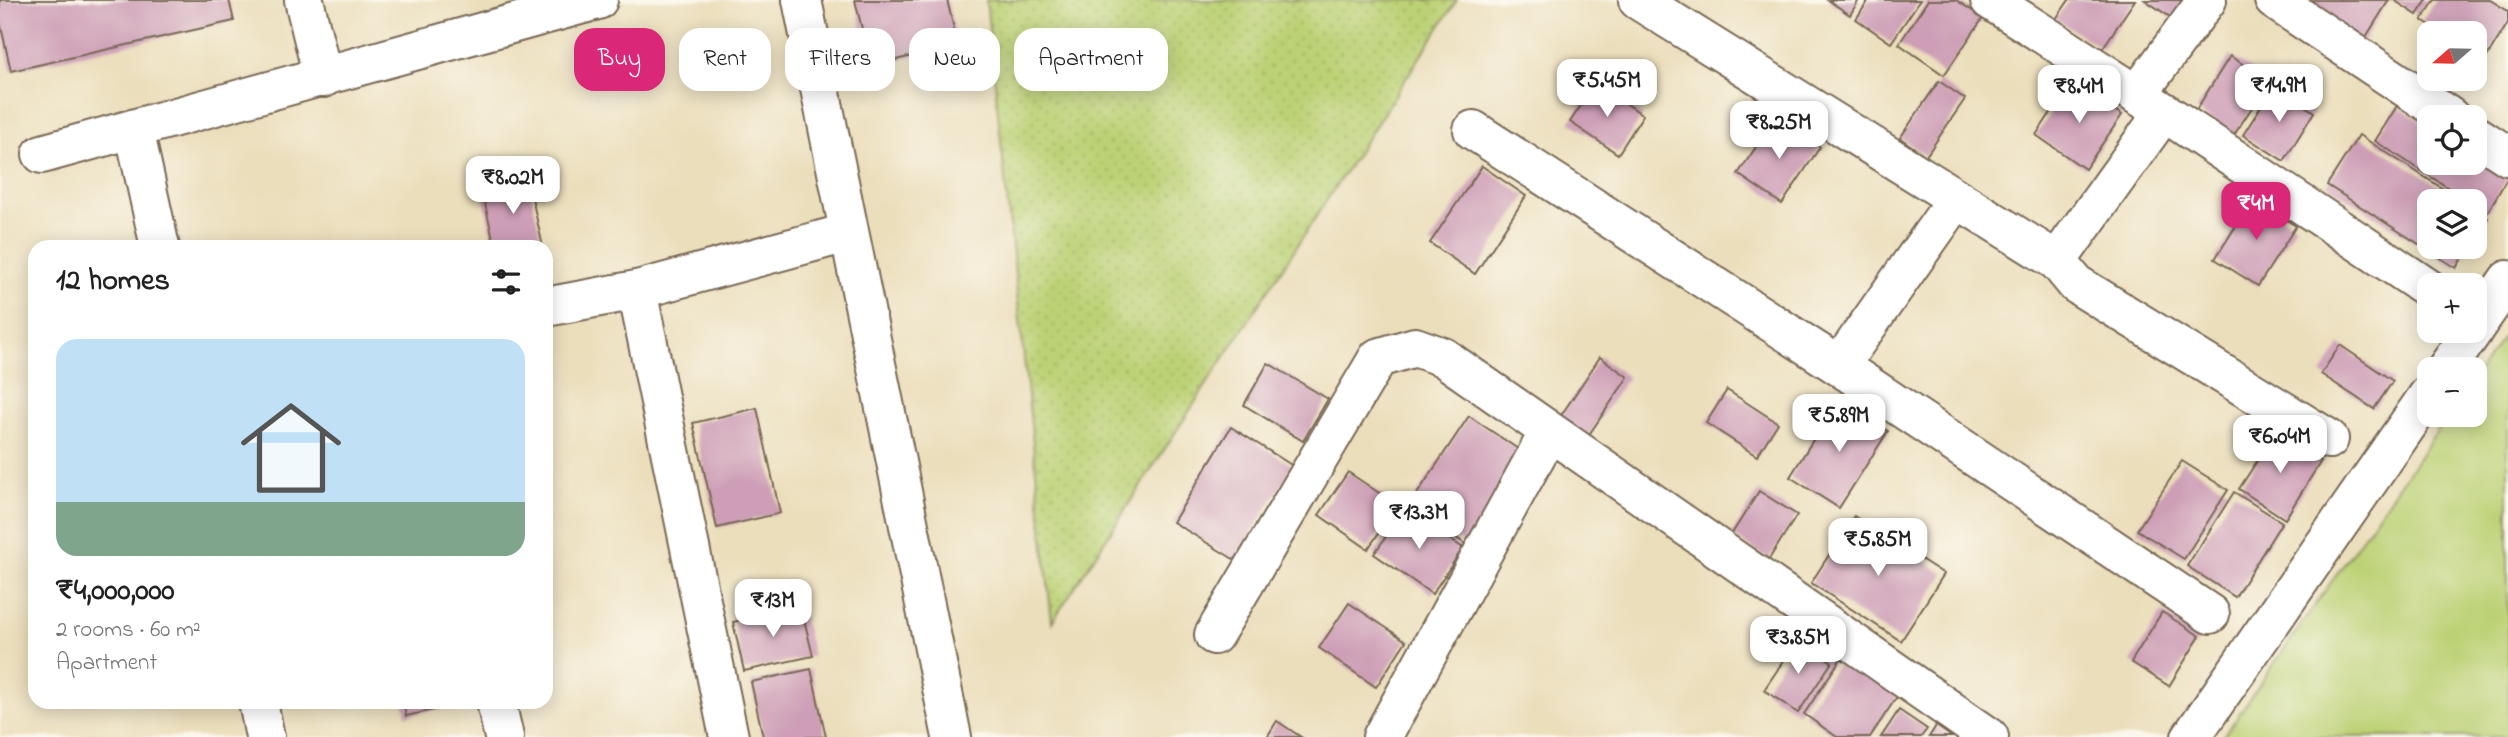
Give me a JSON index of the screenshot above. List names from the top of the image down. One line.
{"north":"left","page":{"map_buttons":["+","−"],"chip":["Buy","Rent","Filters","New","Apartment"],"price":["₹5.45M","₹14.9M","₹8.4M","₹8.25M","₹8.02M","₹4M","₹5.89M","₹6.04M","₹13.3M","₹5.85M","₹13M","₹3.85M"],"heading":"12 homes","list":[{"name":"₹4,000,000","note":"2 rooms · 60 m² · Apartment"}]}}
